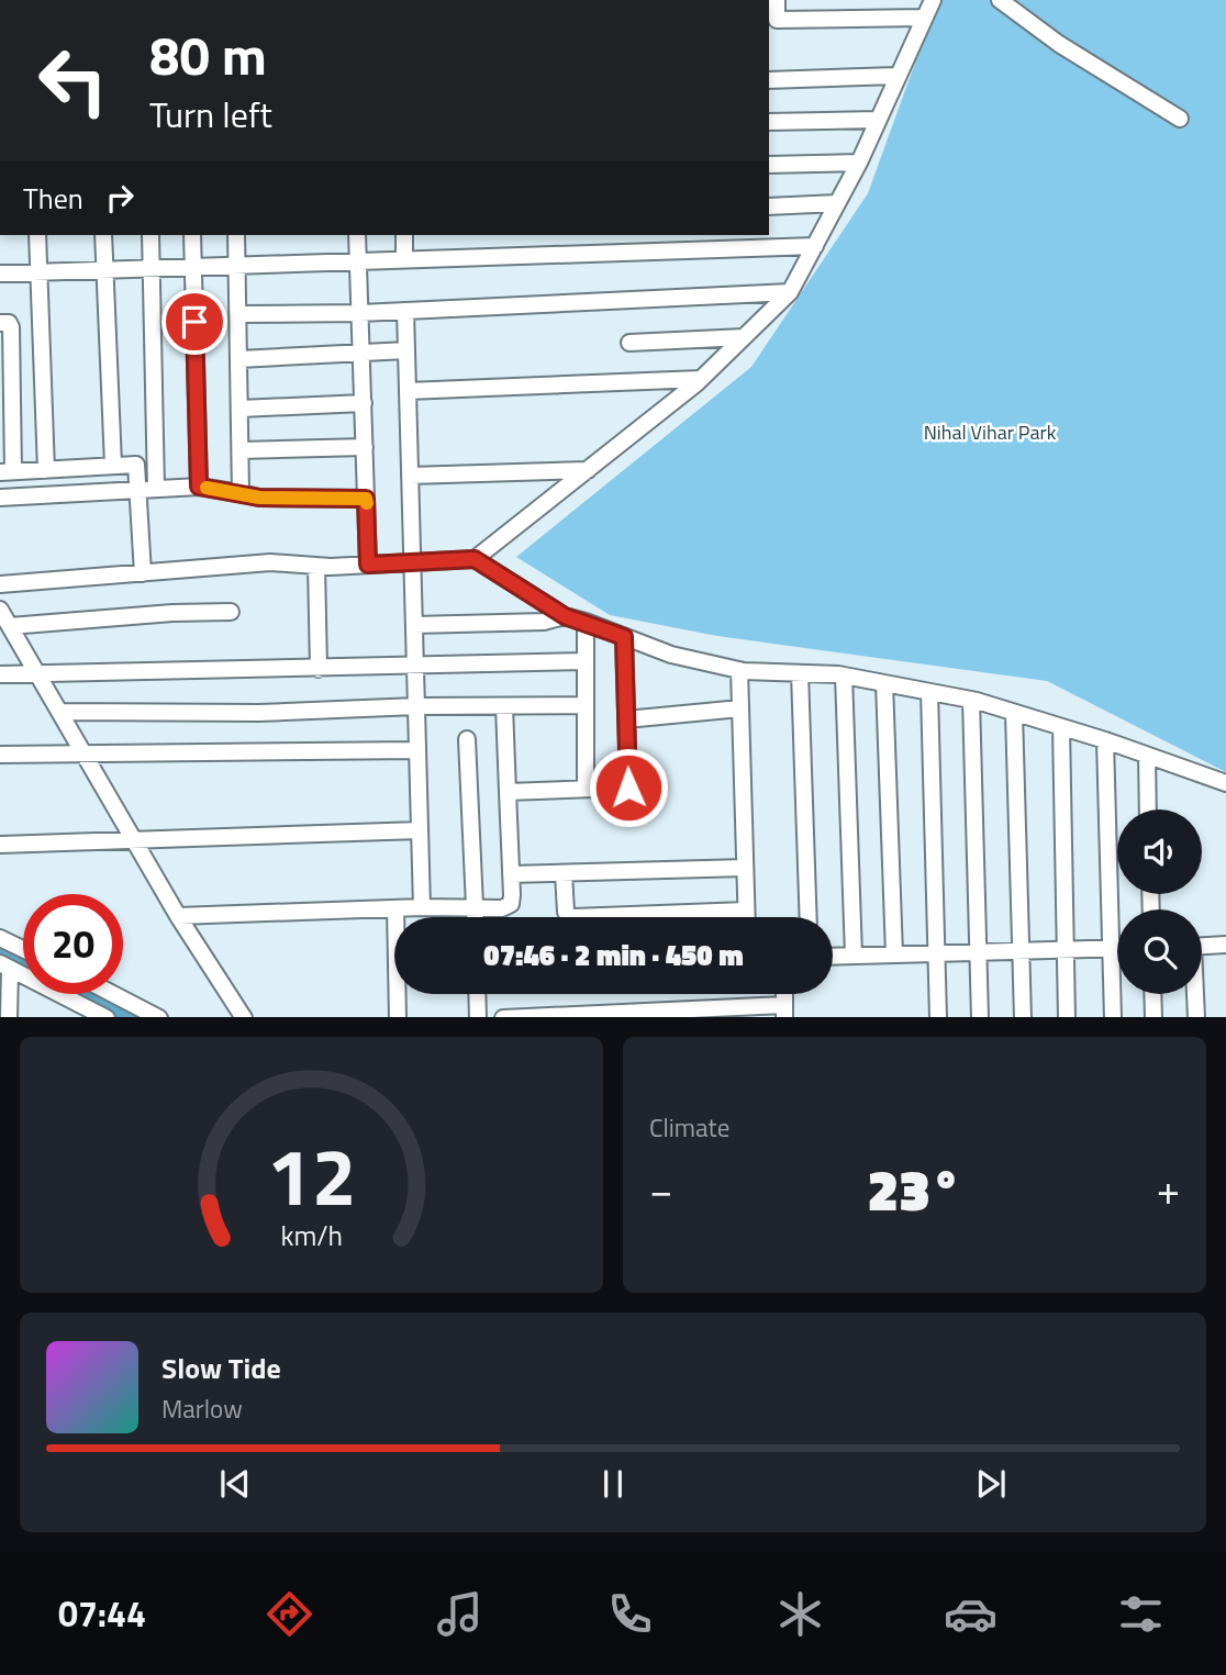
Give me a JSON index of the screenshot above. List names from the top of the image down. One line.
{"parks":["Nihal Vihar Park"],"page":{"turn":["80 m","Turn left"],"then":"Then","limit":"20","trip":"07:46 · 2 min · 450 m","tile":"Climate","heat":["−","23°","+"],"song":["Slow Tide","Marlow"],"tabs":"07:44","gauge":["12","km/h"]}}
